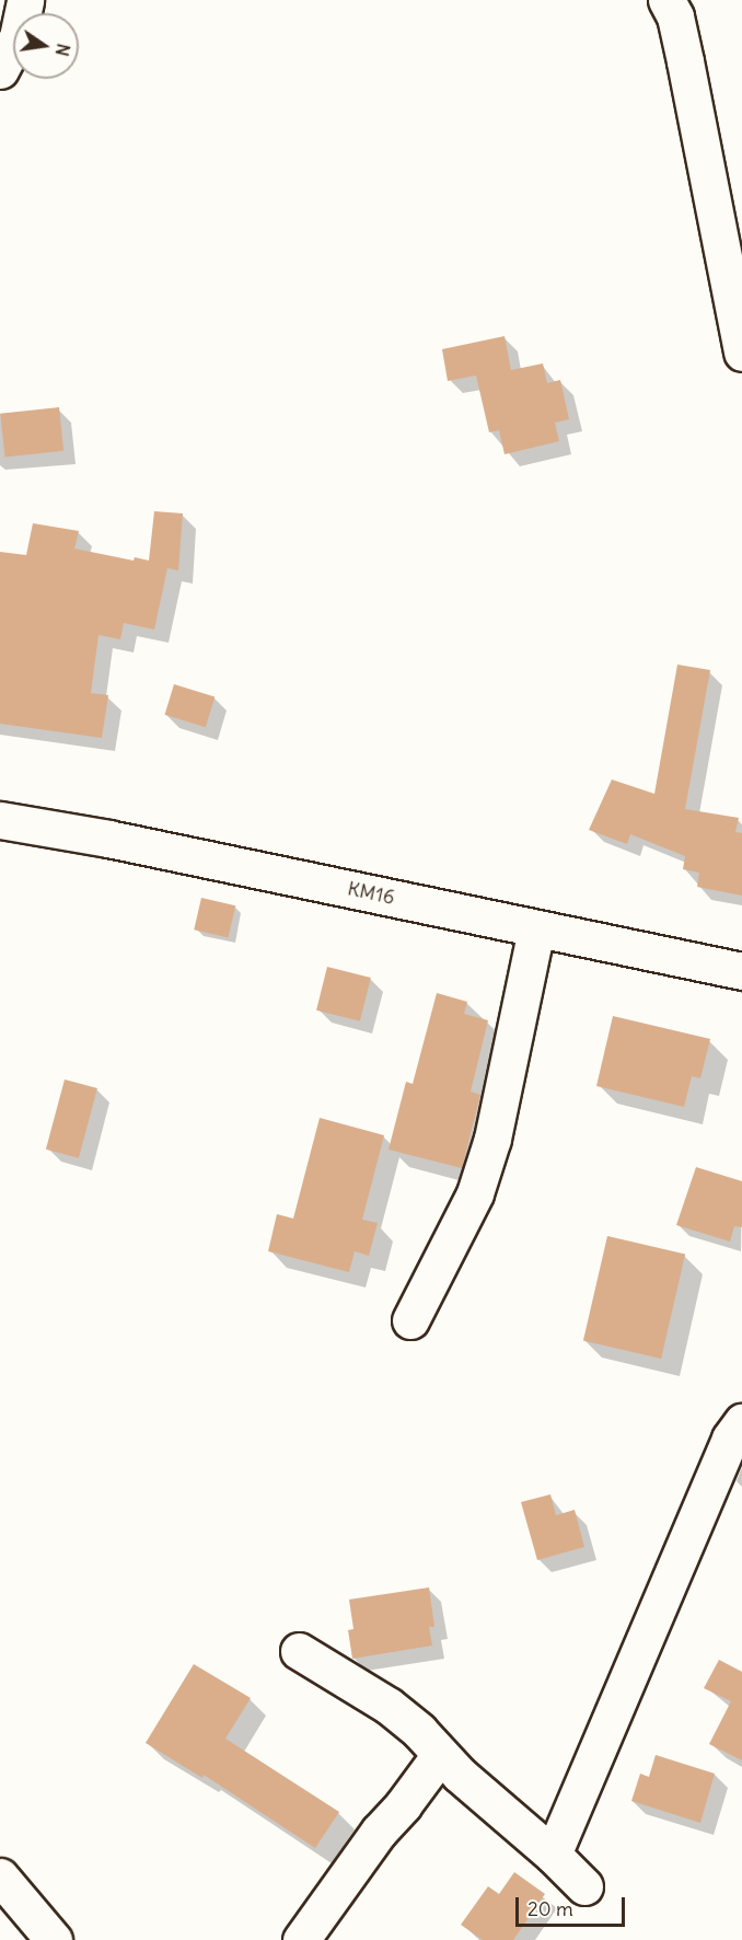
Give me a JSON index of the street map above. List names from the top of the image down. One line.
{"streets":{"street":["KM16"]},"scale_bar":"20 m","north":"right"}
